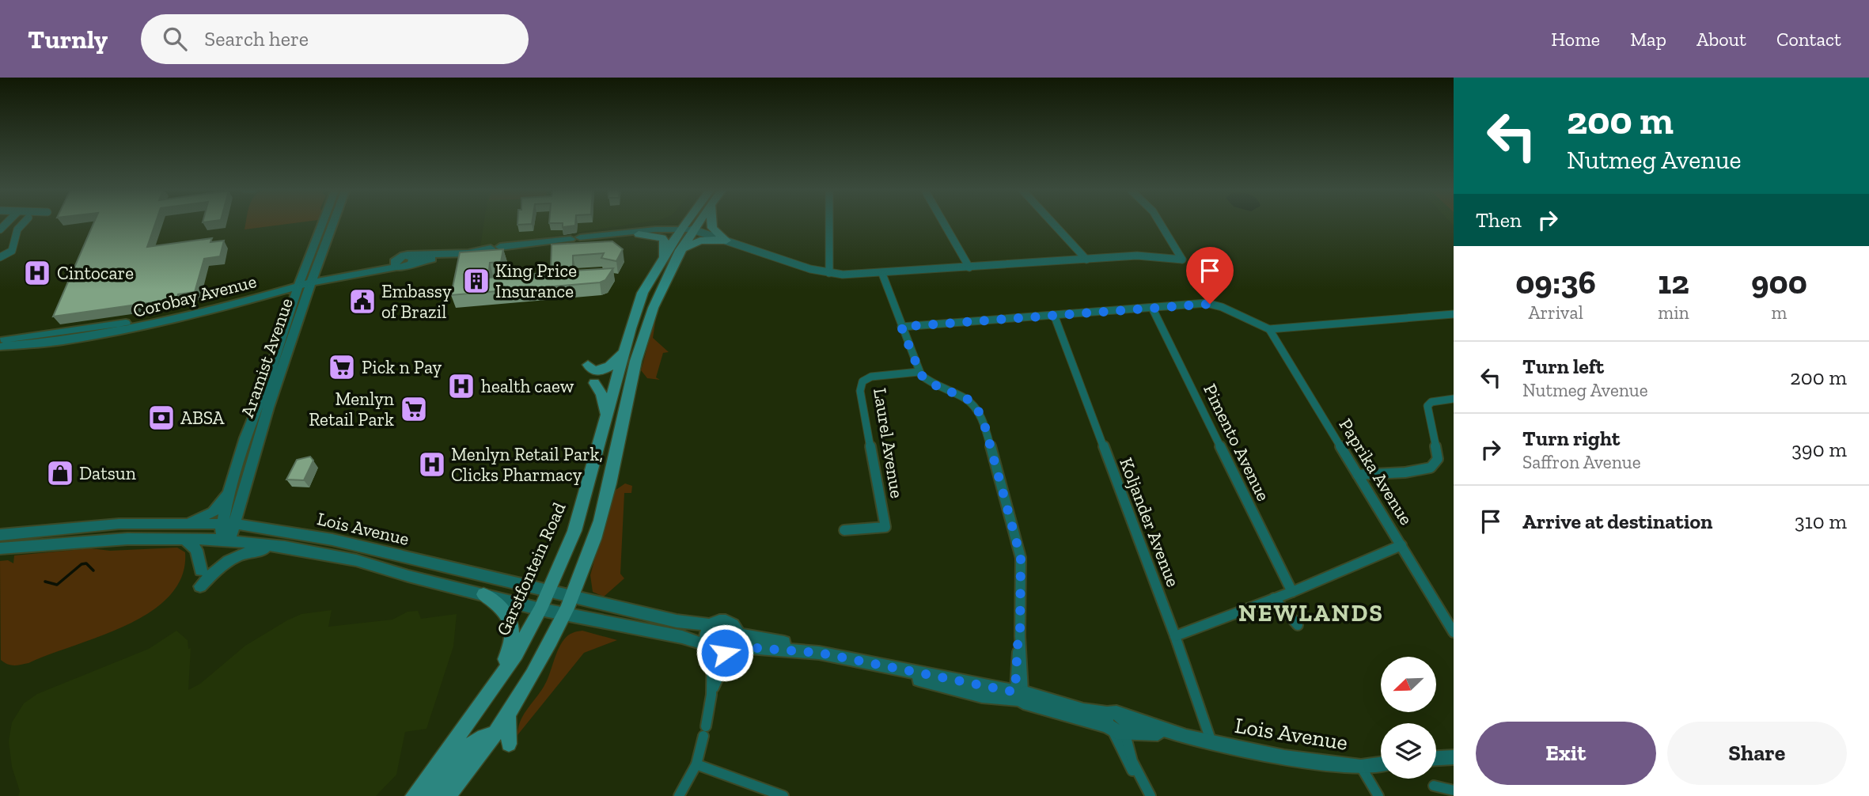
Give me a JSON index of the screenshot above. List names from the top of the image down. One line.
{"streets":{"main road":["Garstfontein Road"],"street":["Corobay Avenue","Aramist Avenue","Pimento Avenue","Laurel Avenue","Paprika Avenue","Koljander Avenue","Lois Avenue"]},"crossings":[["Corobay Avenue","Aramist Avenue"],["Corobay Avenue","Garstfontein Road"],["Aramist Avenue","Lois Avenue"],["Koljander Avenue","Lois Avenue"],["Lois Avenue","Garstfontein Road"]],"districts":["NEWLANDS"],"places":{"hospital":["Cintocare","health caew","Menlyn Retail Park, Clicks Pharmacy"],"building":["King Price Insurance"],"public building":["Embassy of Brazil"],"supermarket":["Pick n Pay","Menlyn Retail Park"],"bank":["ABSA"],"shop":["Datsun"]},"north":"bottom left","page":{"header":"Turnly","search":"Search here","nav":["Home","Map","About","Contact"],"turn":["200 m","Nutmeg Avenue"],"then":"Then","eta":["09:36","Arrival","12","min","900","m"],"list":[{"name":"Turn left","note":"Nutmeg Avenue","value":"200 m"},{"name":"Turn right","note":"Saffron Avenue","value":"390 m"},{"name":"Arrive at destination","value":"310 m"}],"buttons":["Exit","Share"]}}
